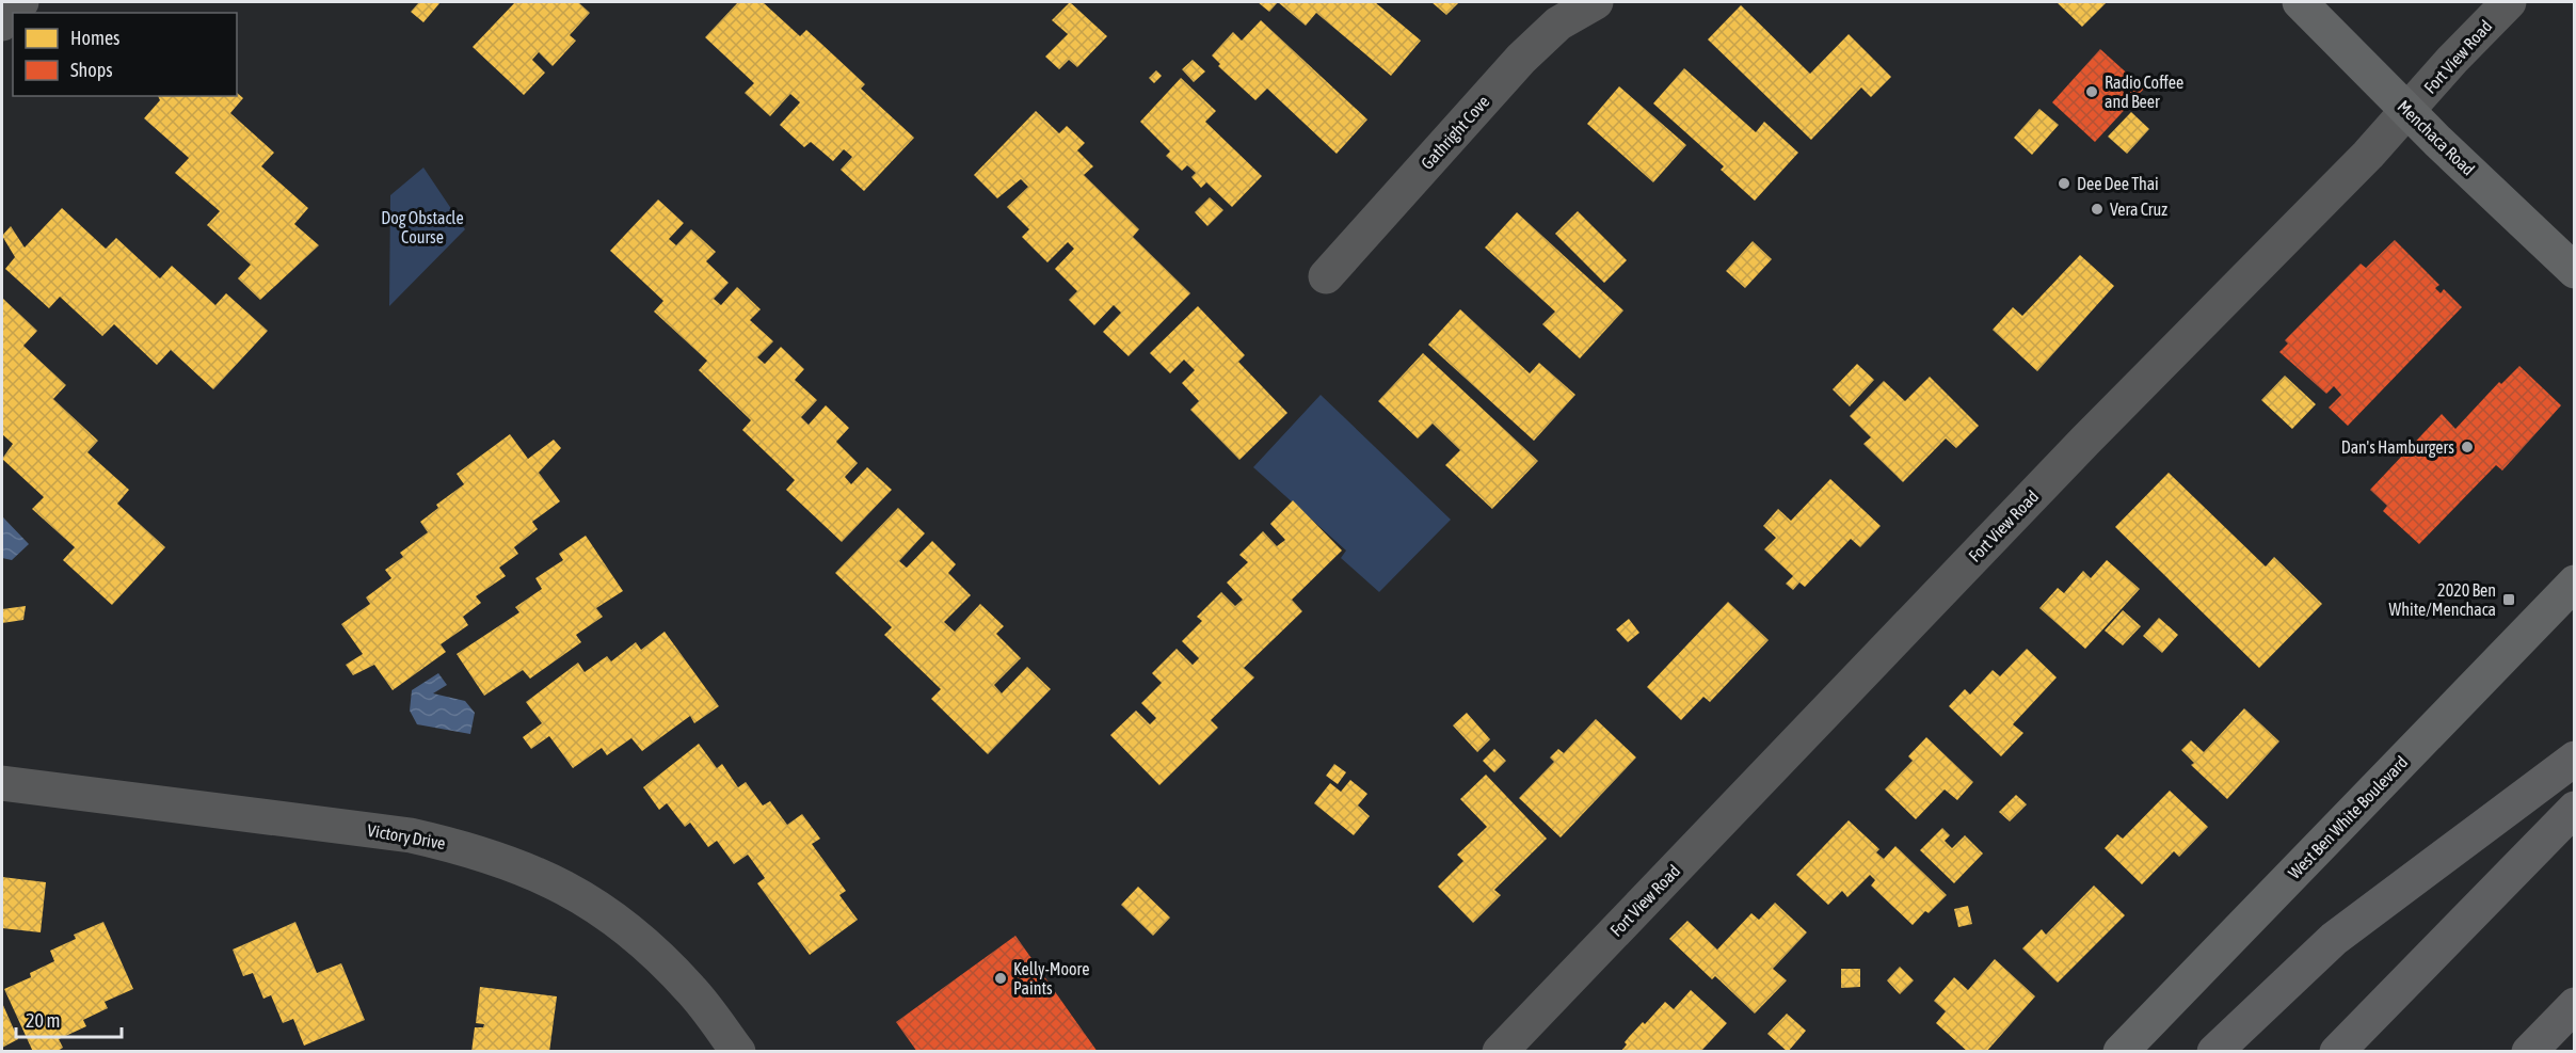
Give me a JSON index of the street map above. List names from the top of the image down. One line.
{"streets":{"main road":["Menchaca Road","West Ben White Boulevard"],"street":["Fort View Road","Gathright Cove","Victory Drive"]},"crossings":[["Fort View Road","Menchaca Road"]],"parks":["Dog Obstacle Course"],"places":{"other":["Radio Coffee and Beer","Dee Dee Thai","Vera Cruz","Dan's Hamburgers","Kelly-Moore Paints"],"transit":["2020 Ben White/Menchaca"]},"legend":["Homes","Shops"],"scale_bar":"20 m"}
